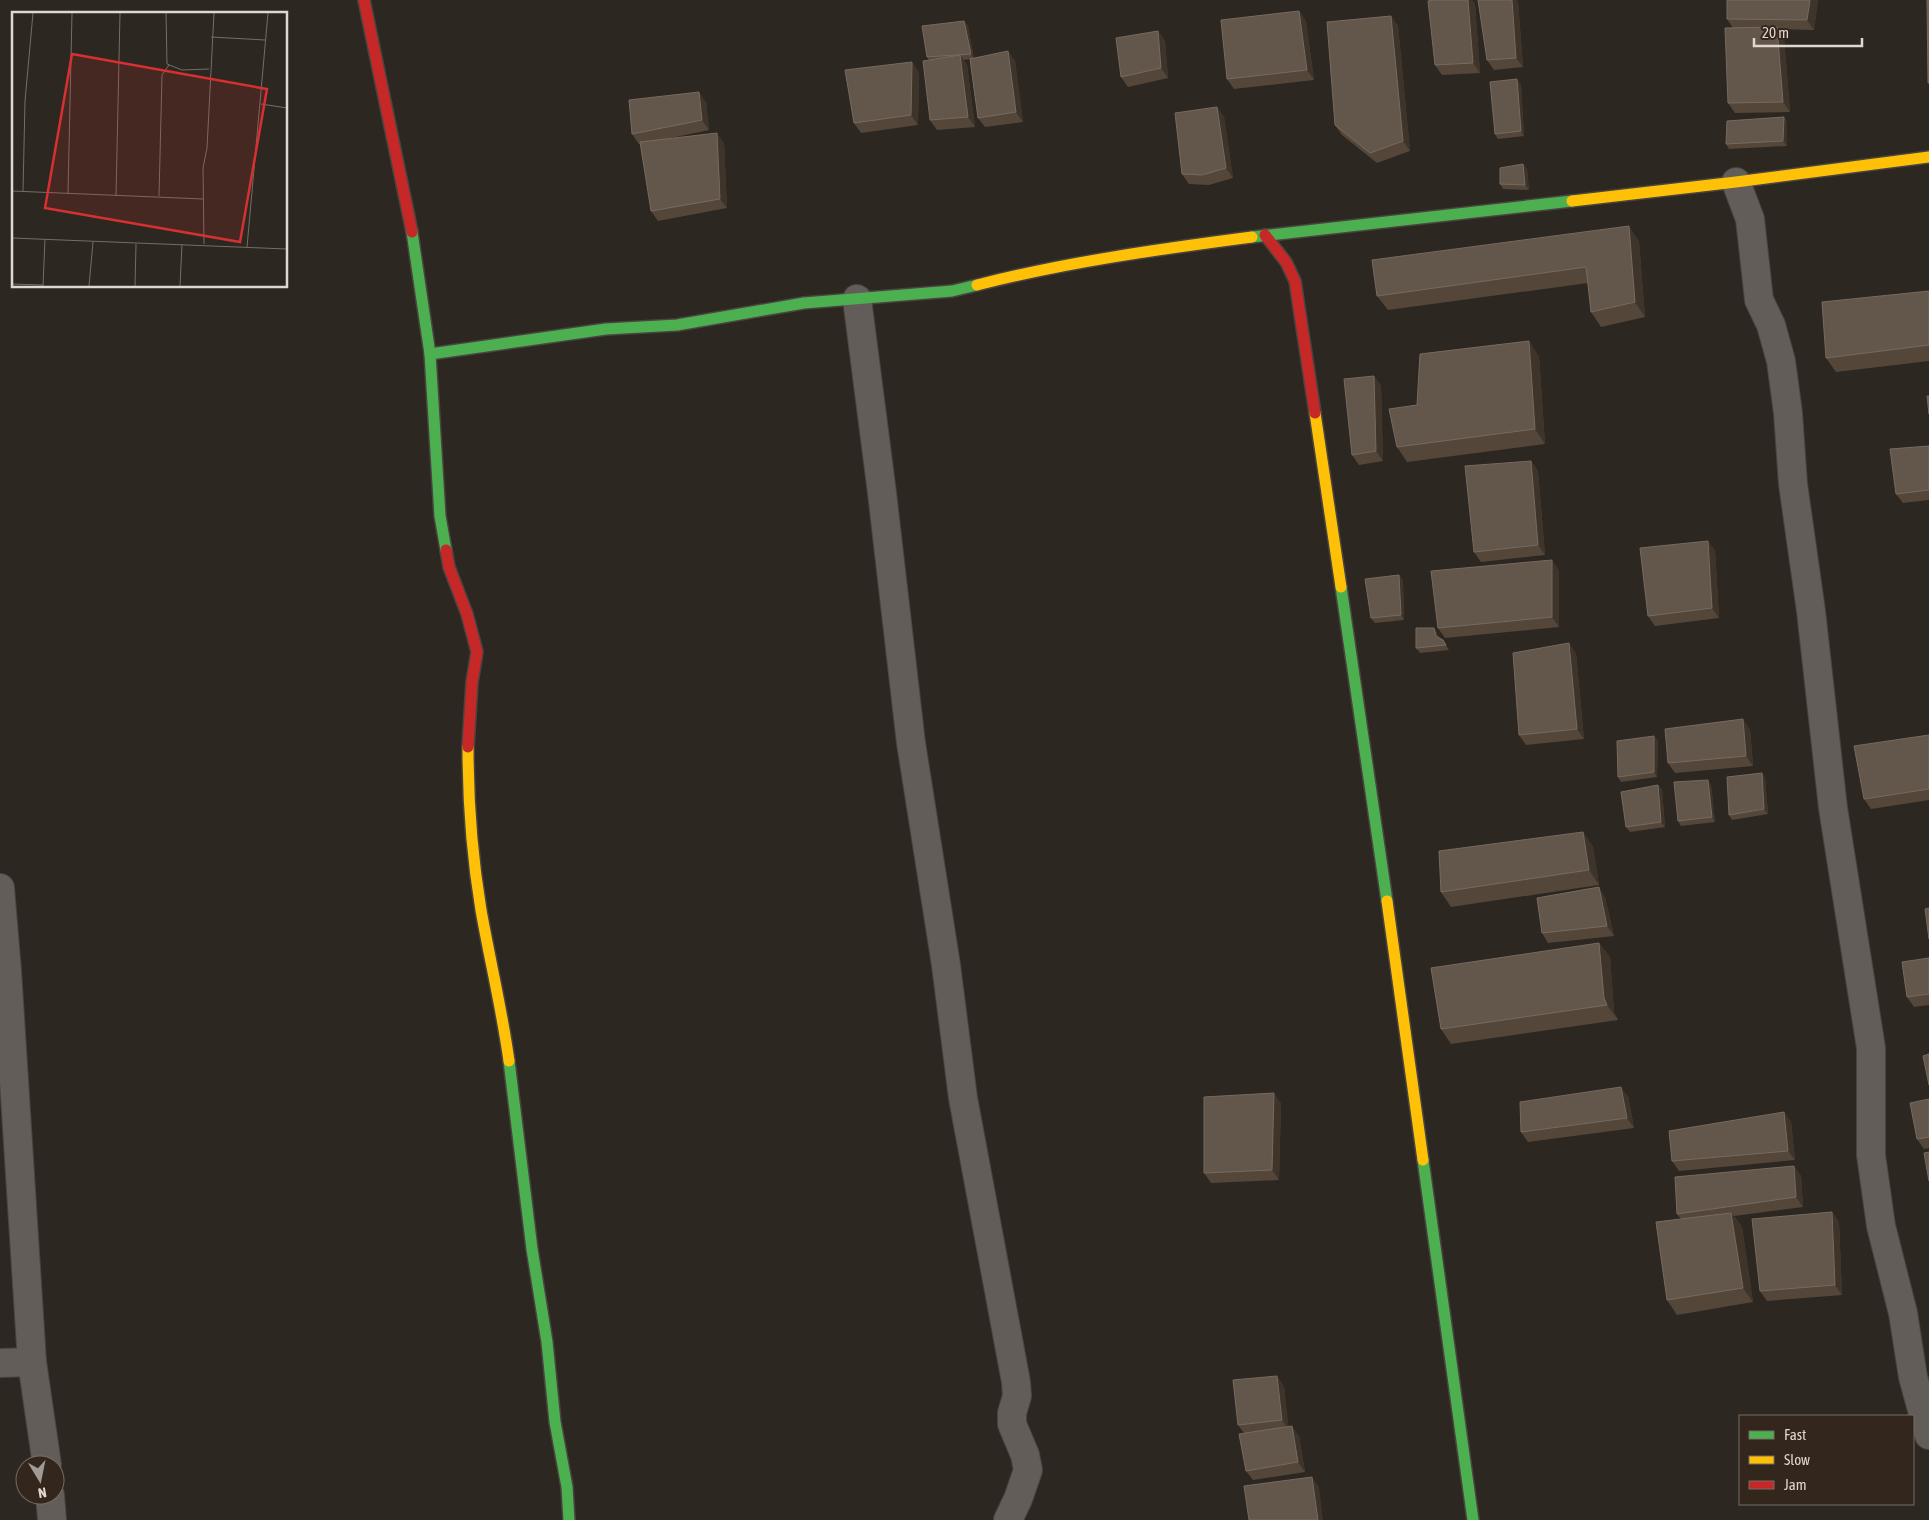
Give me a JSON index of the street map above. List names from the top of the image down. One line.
{"legend":["Fast","Slow","Jam"],"scale_bar":"20 m","north":"bottom"}
